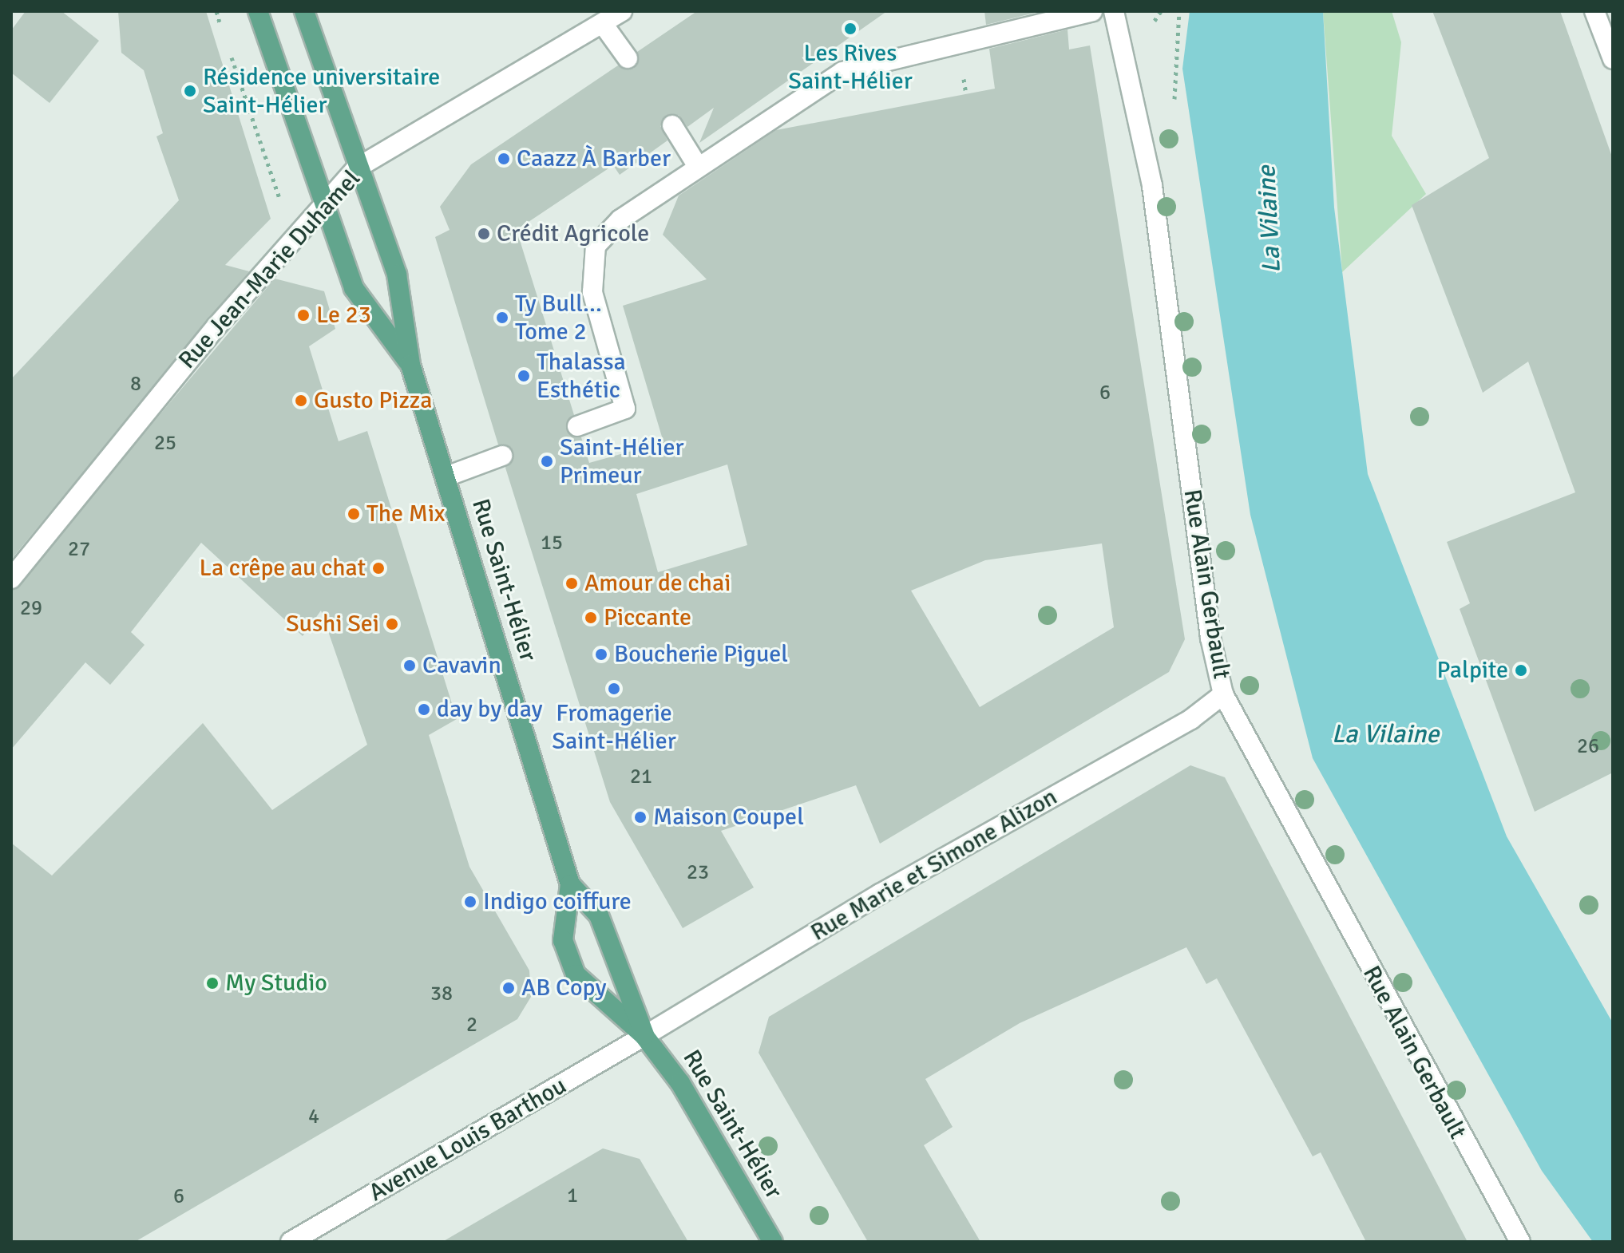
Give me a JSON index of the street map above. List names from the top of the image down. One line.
{"streets":{"main road":["Rue Saint-Hélier"],"street":["Rue Jean-Marie Duhamel","Rue Alain Gerbault","Rue Marie et Simone Alizon","Avenue Louis Barthou"]},"crossings":[["Rue Jean-Marie Duhamel","Rue Saint-Hélier"],["Rue Saint-Hélier","Rue Marie et Simone Alizon"],["Rue Saint-Hélier","Avenue Louis Barthou"],["Rue Alain Gerbault","Rue Marie et Simone Alizon"],["Rue Marie et Simone Alizon","Avenue Louis Barthou"]],"water":["La Vilaine"],"places":["Les Rives Saint-Hélier","Résidence universitaire Saint-Hélier","Caazz À Barber","Crédit Agricole","Le 23","Ty Bull... Tome 2","Thalassa Esthétic","Gusto Pizza","Saint-Hélier Primeur","The Mix","La crêpe au chat","Amour de chai","Piccante","Sushi Sei","Boucherie Piguel","Cavavin","Palpite","Fromagerie Saint-Hélier","day by day","Maison Coupel","Indigo coiffure","My Studio","AB Copy"],"house_numbers":["8","6","25","15","27","29","26","21","23","38","2","4","1","6"]}
